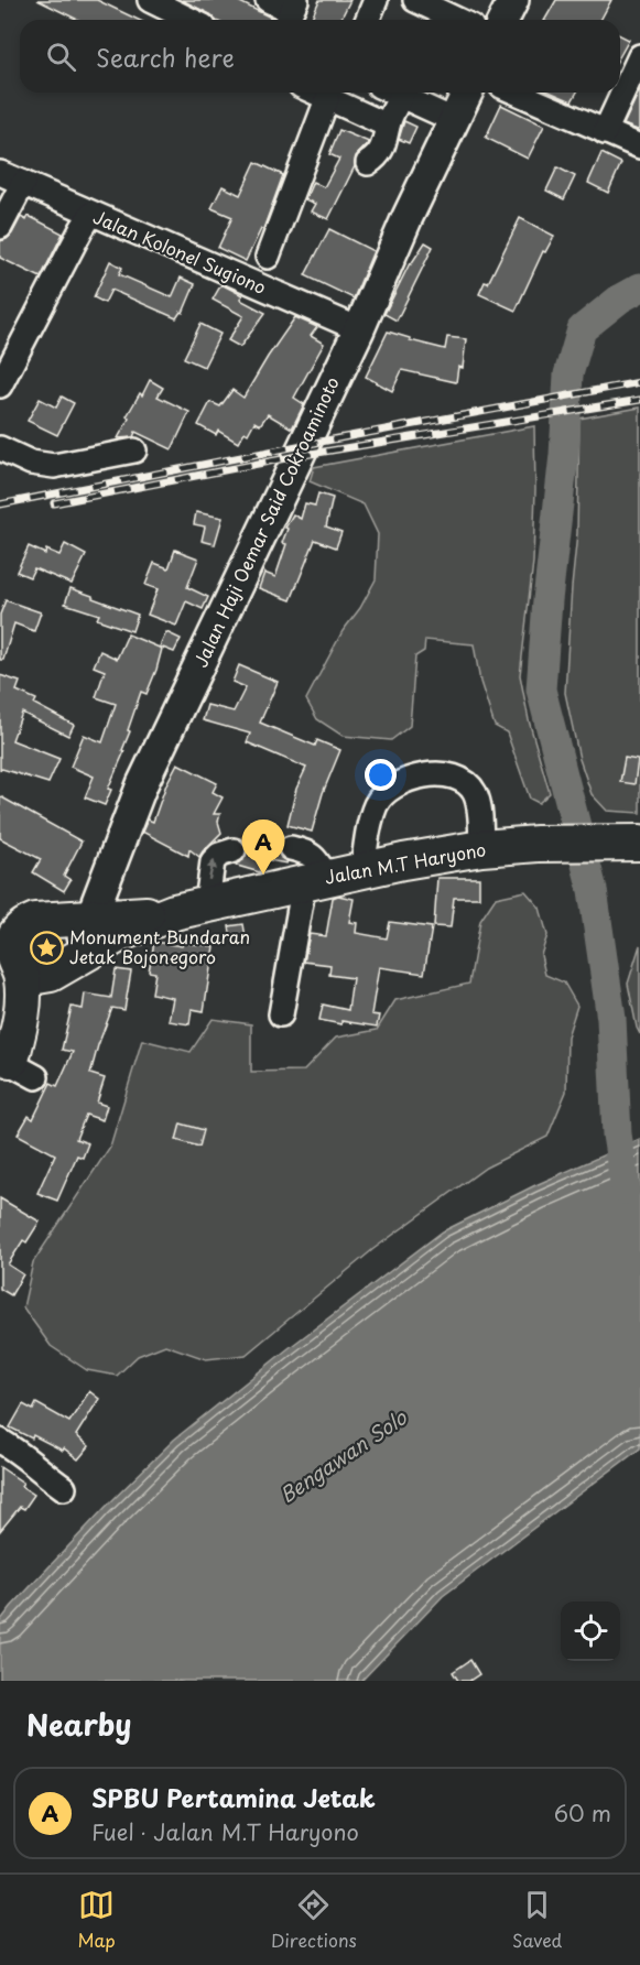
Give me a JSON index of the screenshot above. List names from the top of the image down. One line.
{"streets":{"highway":["Jalan M.T Haryono"],"main road":["Jalan Haji Oemar Said Cokroaminoto"],"street":["Jalan Kolonel Sugiono"]},"crossings":[["Jalan Kolonel Sugiono","Jalan Haji Oemar Said Cokroaminoto"]],"water":["Bengawan Solo"],"places":{"place":["Monument Bundaran Jetak Bojonegoro"]},"page":{"search":"Search here","pins":"A","heading":"Nearby","list":[{"mark":"A","name":"SPBU Pertamina Jetak","note":"Fuel · Jalan M.T Haryono","value":"60 m"}],"nav":["Map","Directions","Saved"]}}
